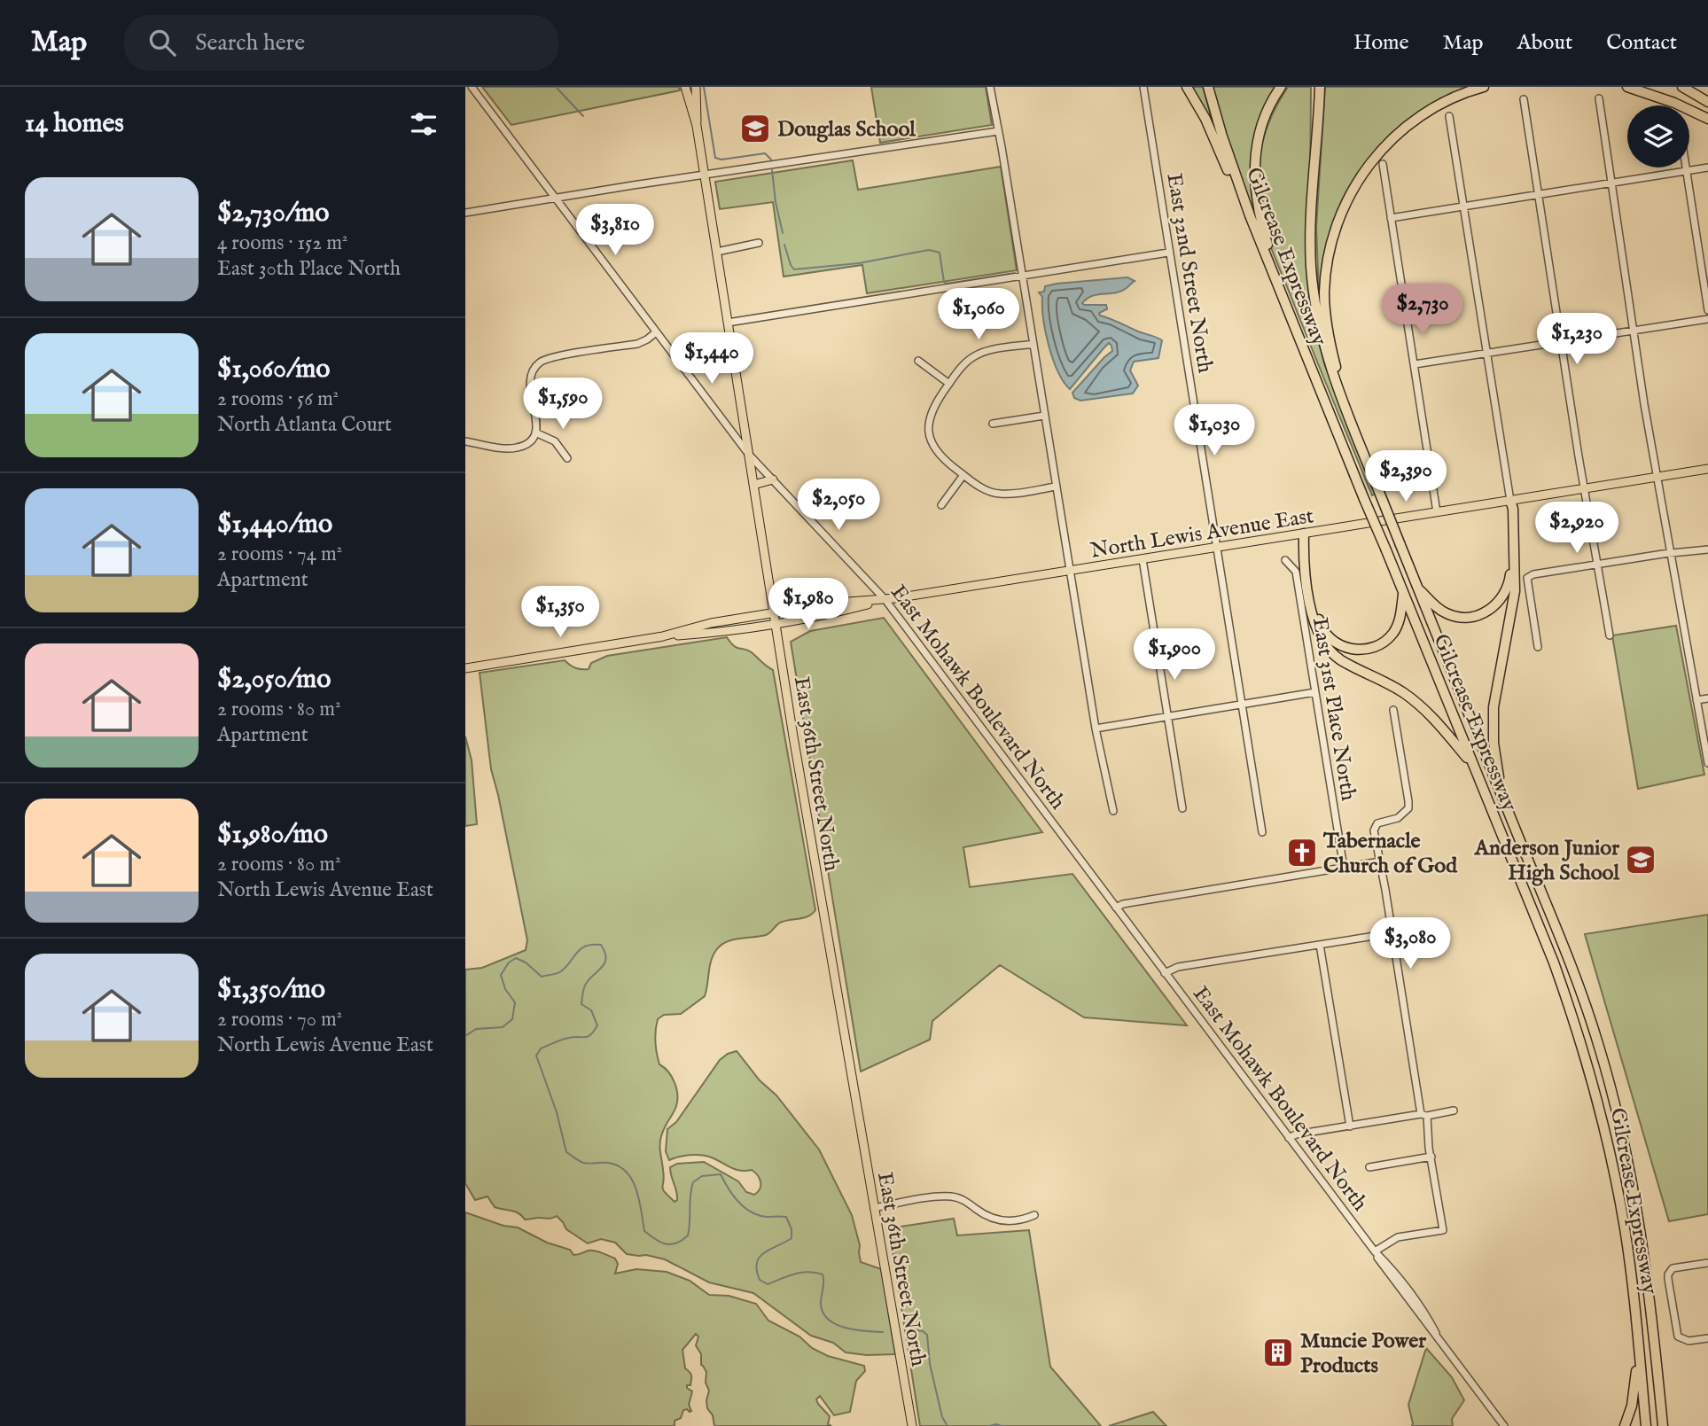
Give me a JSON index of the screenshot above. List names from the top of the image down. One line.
{"streets":{"highway":["Gilcrease Expressway"],"main road":["North Lewis Avenue East","East 36th Street North"],"street":["East 32nd Street North","East Mohawk Boulevard North","East 31st Place North"]},"crossings":[["East 32nd Street North","North Lewis Avenue East"],["North Lewis Avenue East","East Mohawk Boulevard North"],["North Lewis Avenue East","East 36th Street North"],["East Mohawk Boulevard North","East 31st Place North"],["East Mohawk Boulevard North","East 36th Street North"]],"places":{"school or university":["Douglas School","Anderson Junior High School"],"church":["Tabernacle Church of God"],"building":["Muncie Power Products"]},"page":{"header":"Map","search":"Search here","nav":["Home","Map","About","Contact"],"heading":"14 homes","list":[{"name":"$2,730/mo","note":"4 rooms · 152 m² · East 30th Place North"},{"name":"$1,060/mo","note":"2 rooms · 56 m² · North Atlanta Court"},{"name":"$1,440/mo","note":"2 rooms · 74 m² · Apartment"},{"name":"$2,050/mo","note":"2 rooms · 80 m² · Apartment"},{"name":"$1,980/mo","note":"2 rooms · 80 m² · North Lewis Avenue East"},{"name":"$1,350/mo","note":"2 rooms · 70 m² · North Lewis Avenue East"}],"price":["$3,810","$2,730","$1,060","$1,230","$1,440","$1,590","$1,030","$2,390","$2,050","$2,920","$1,980","$1,350","$1,900","$3,080"]}}
